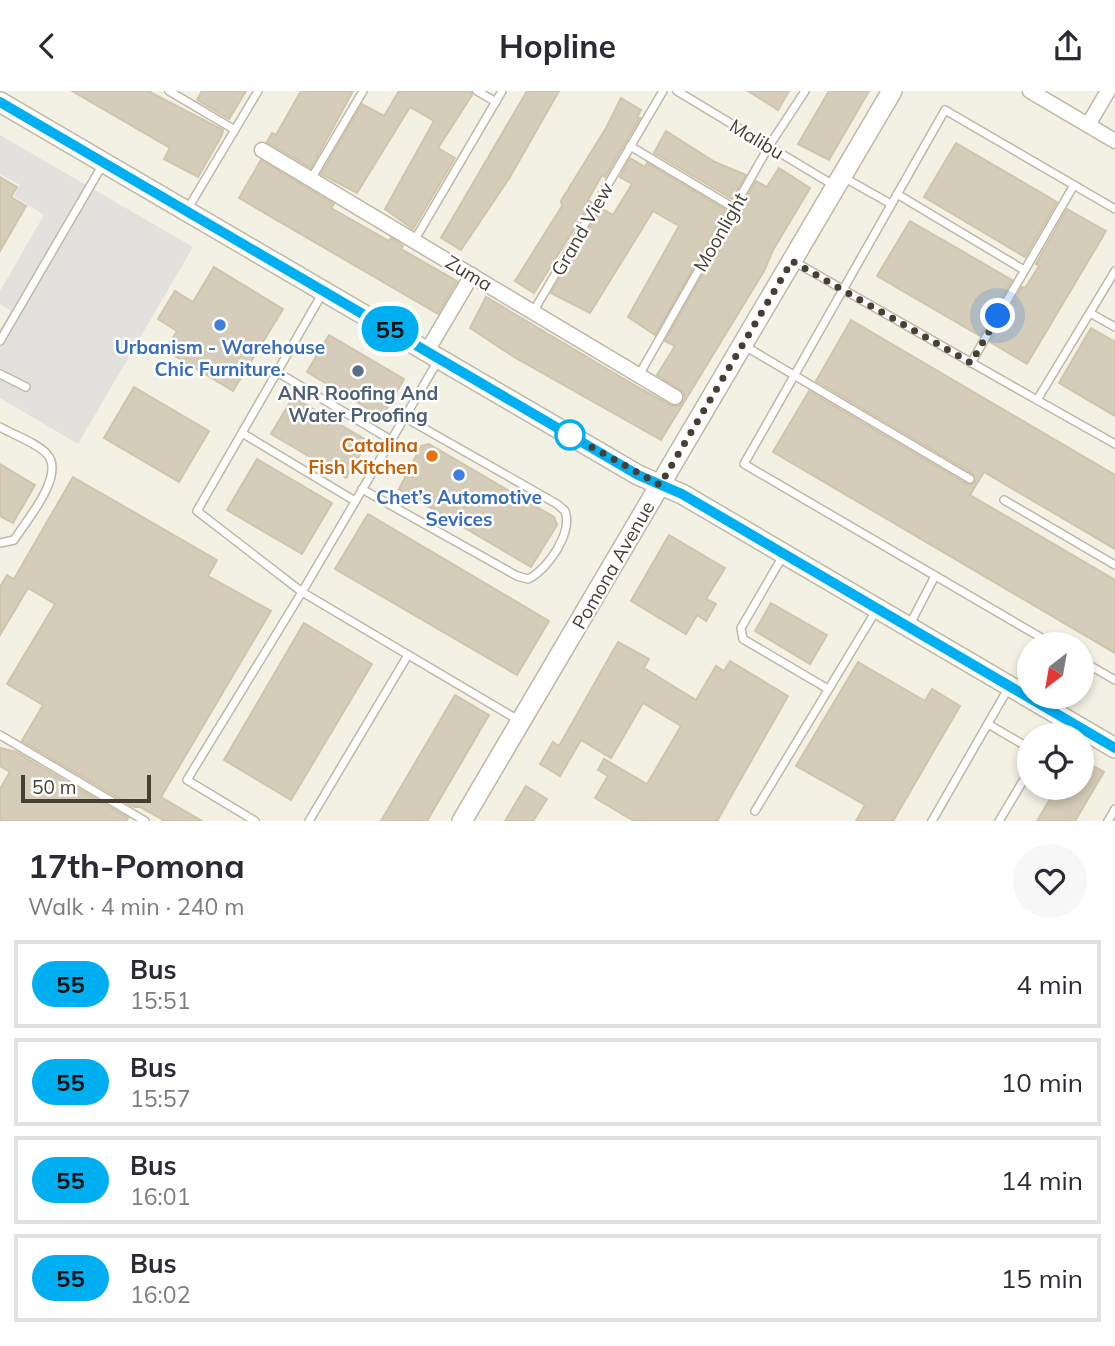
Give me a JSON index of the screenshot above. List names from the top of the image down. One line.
{"streets":{"street":["Zuma","Pomona Avenue"],"lane":["Malibu","Grand View","Moonlight"]},"crossings":[["Malibu","Moonlight"],["Malibu","Pomona Avenue"],["Grand View","Zuma"],["Moonlight","Zuma"]],"places":["Urbanism - Warehouse Chic Furniture.","ANR Roofing And Water Proofing","Catalina Fish Kitchen","Chet’s Automotive Sevices"],"lines":["bus line 55"],"scale_bar":"50 m","north":"bottom left","page":{"header":"Hopline","on_map":"55","scale":"50 m","heading":["17th-Pomona","Walk · 4 min · 240 m"],"list":[{"mark":"55","name":"Bus","note":"15:51","value":"4 min"},{"mark":"55","name":"Bus","note":"15:57","value":"10 min"},{"mark":"55","name":"Bus","note":"16:01","value":"14 min"},{"mark":"55","name":"Bus","note":"16:02","value":"15 min"}]}}
